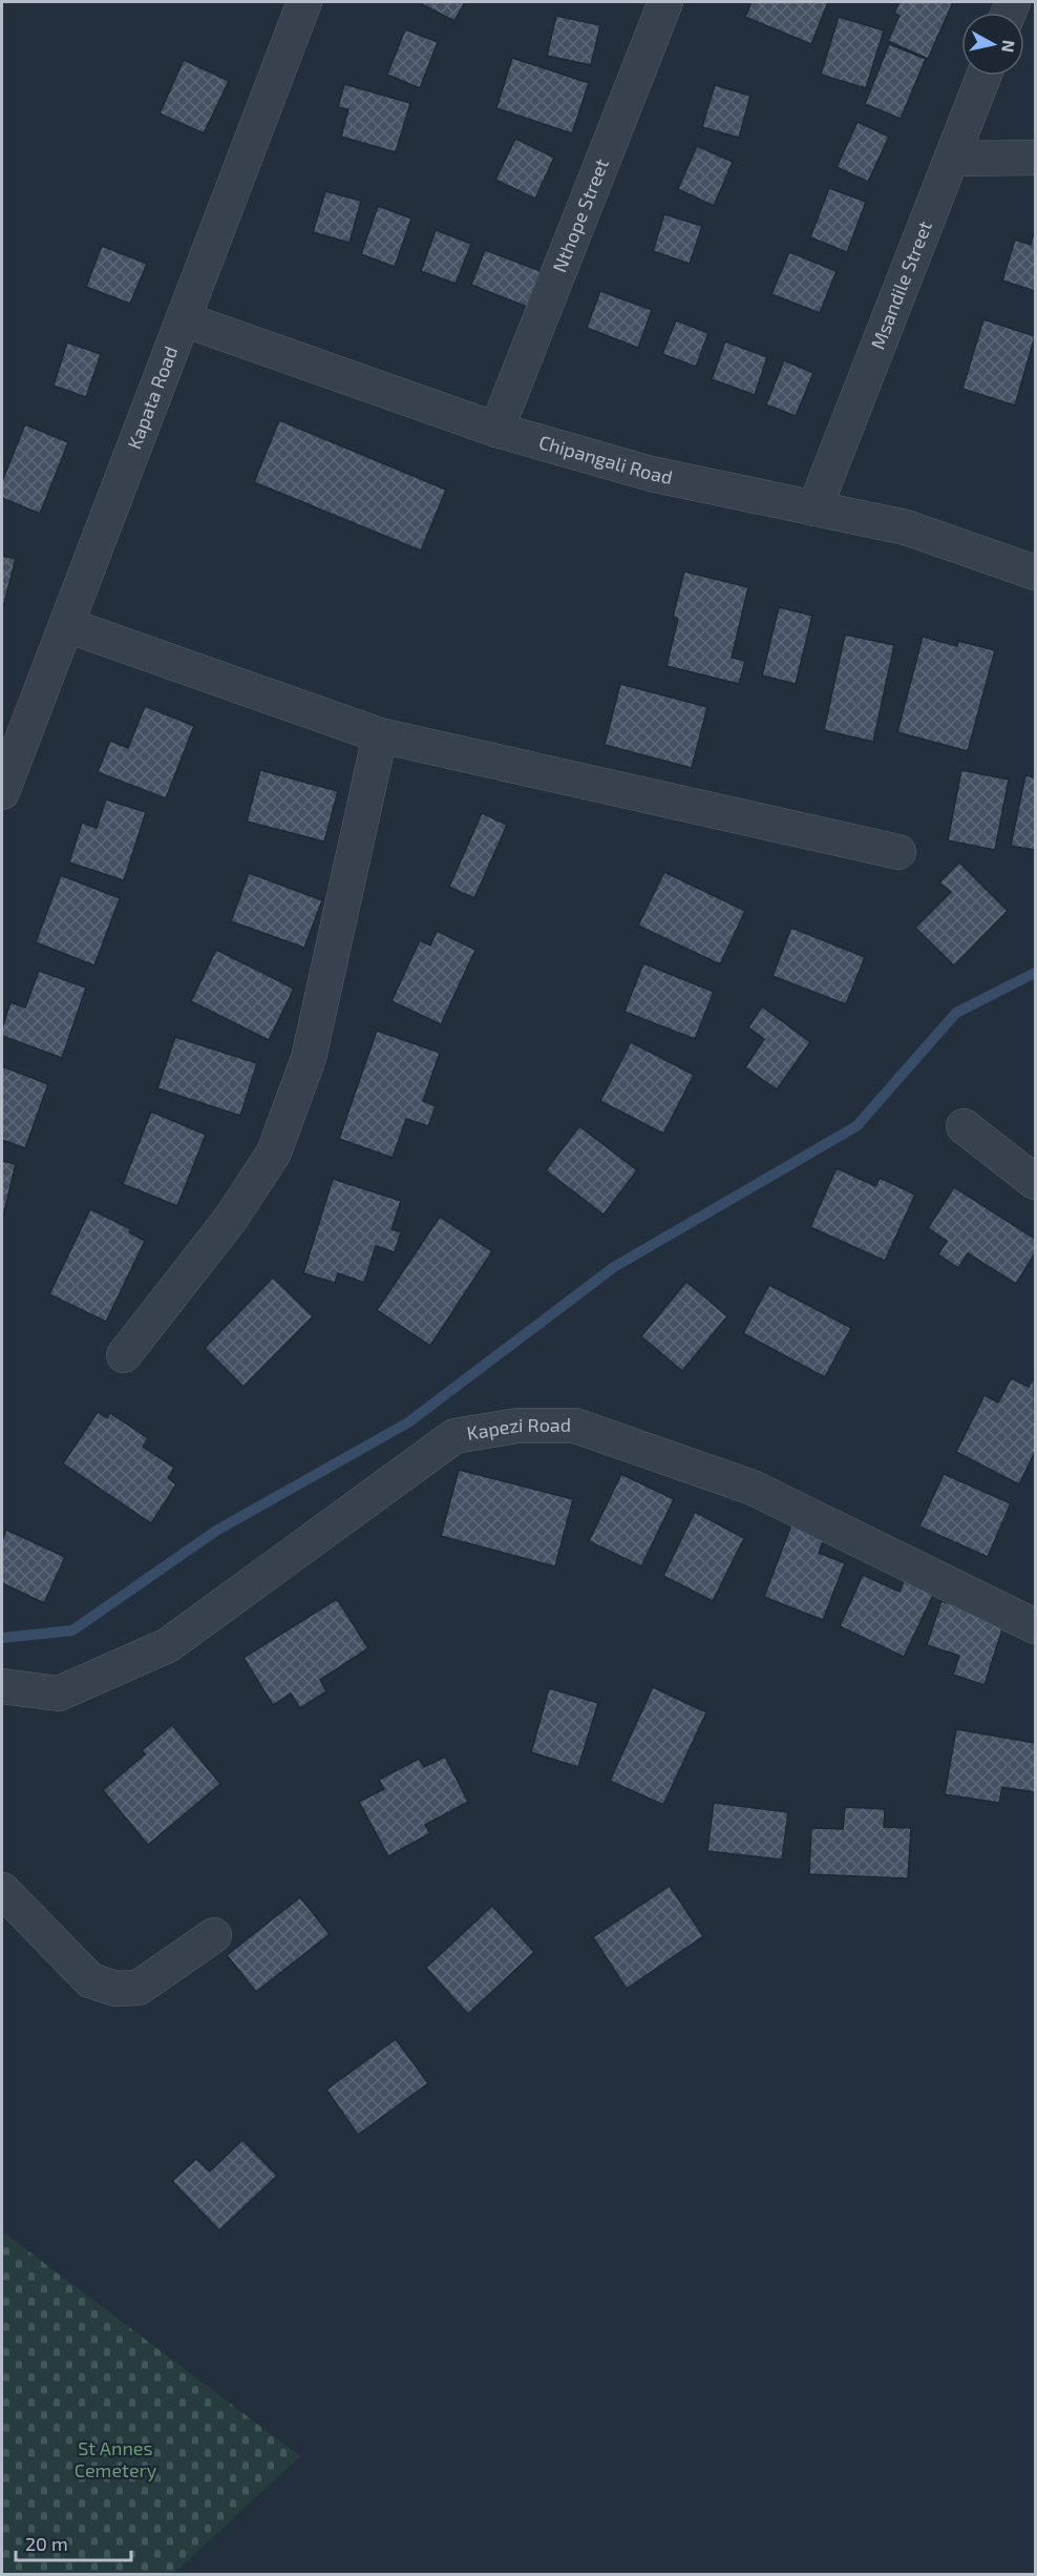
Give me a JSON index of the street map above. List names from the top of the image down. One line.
{"streets":{"street":["Nthope Street","Msandile Street","Kapata Road","Chipangali Road","Kapezi Road"]},"crossings":[["Nthope Street","Chipangali Road"],["Msandile Street","Chipangali Road"],["Kapata Road","Chipangali Road"]],"parks":["St Annes Cemetery"],"scale_bar":"20 m","north":"right"}
